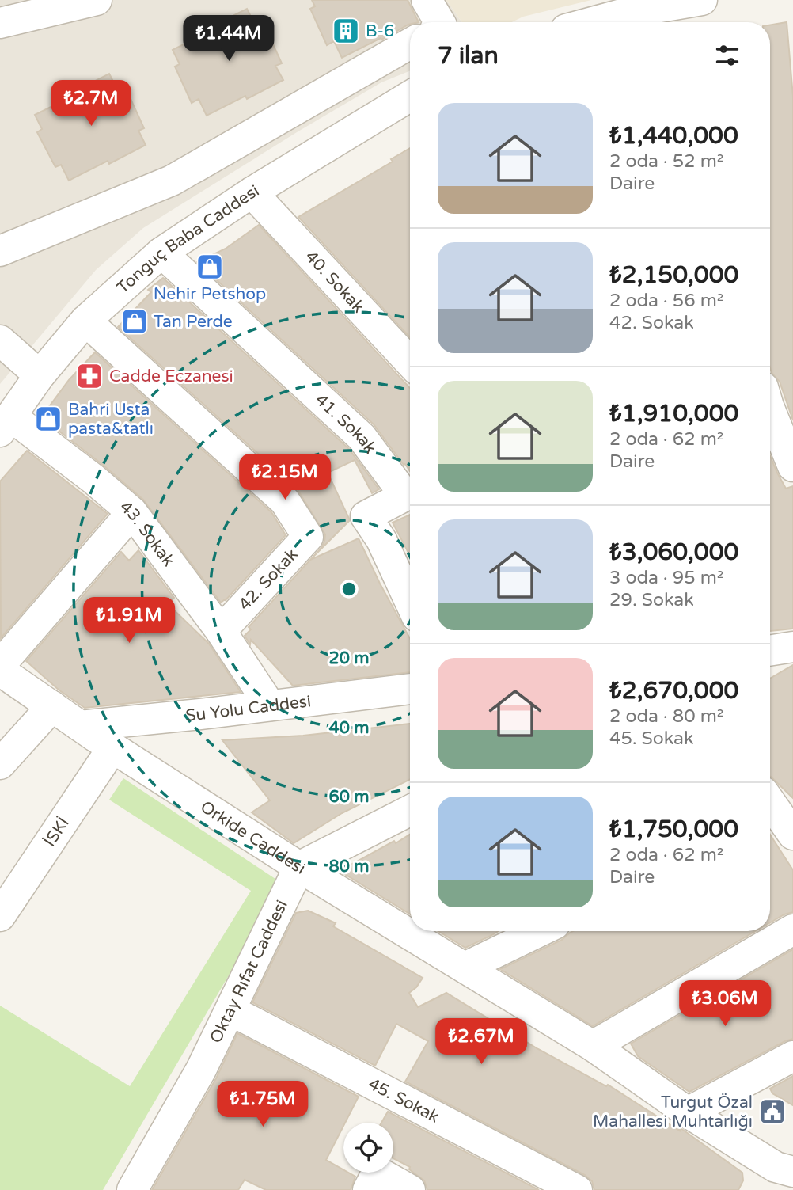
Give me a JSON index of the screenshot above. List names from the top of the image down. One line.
{"streets":{"street":["Tonguç Baba Caddesi","40. Sokak","41. Sokak","43. Sokak","42. Sokak","Su Yolu Caddesi","İSKİ","Orkide Caddesi","Oktay Rıfat Caddesi","45. Sokak"]},"crossings":[["Tonguç Baba Caddesi","40. Sokak"],["Tonguç Baba Caddesi","41. Sokak"],["Tonguç Baba Caddesi","43. Sokak"],["Tonguç Baba Caddesi","42. Sokak"],["43. Sokak","42. Sokak"],["43. Sokak","Su Yolu Caddesi"],["Su Yolu Caddesi","Orkide Caddesi"],["İSKİ","Orkide Caddesi"],["Orkide Caddesi","Oktay Rıfat Caddesi"],["Oktay Rıfat Caddesi","45. Sokak"]],"places":{"building":["B-6"],"shop":["Nehir Petshop","Tan Perde","Bahri Usta pasta&tatlı"],"pharmacy":["Cadde Eczanesi"],"public building":["Turgut Özal Mahallesi Muhtarlığı"]},"page":{"price":["₺1.44M","₺2.7M","₺2.15M","₺1.91M","₺3.06M","₺2.67M","₺1.75M"],"heading":"7 ilan","list":[{"name":"₺1,440,000","note":"2 oda · 52 m² · Daire"},{"name":"₺2,150,000","note":"2 oda · 56 m² · 42. Sokak"},{"name":"₺1,910,000","note":"2 oda · 62 m² · Daire"},{"name":"₺3,060,000","note":"3 oda · 95 m² · 29. Sokak"},{"name":"₺2,670,000","note":"2 oda · 80 m² · 45. Sokak"},{"name":"₺1,750,000","note":"2 oda · 62 m² · Daire"}]},"rings":["20 m","40 m","60 m","80 m"]}
